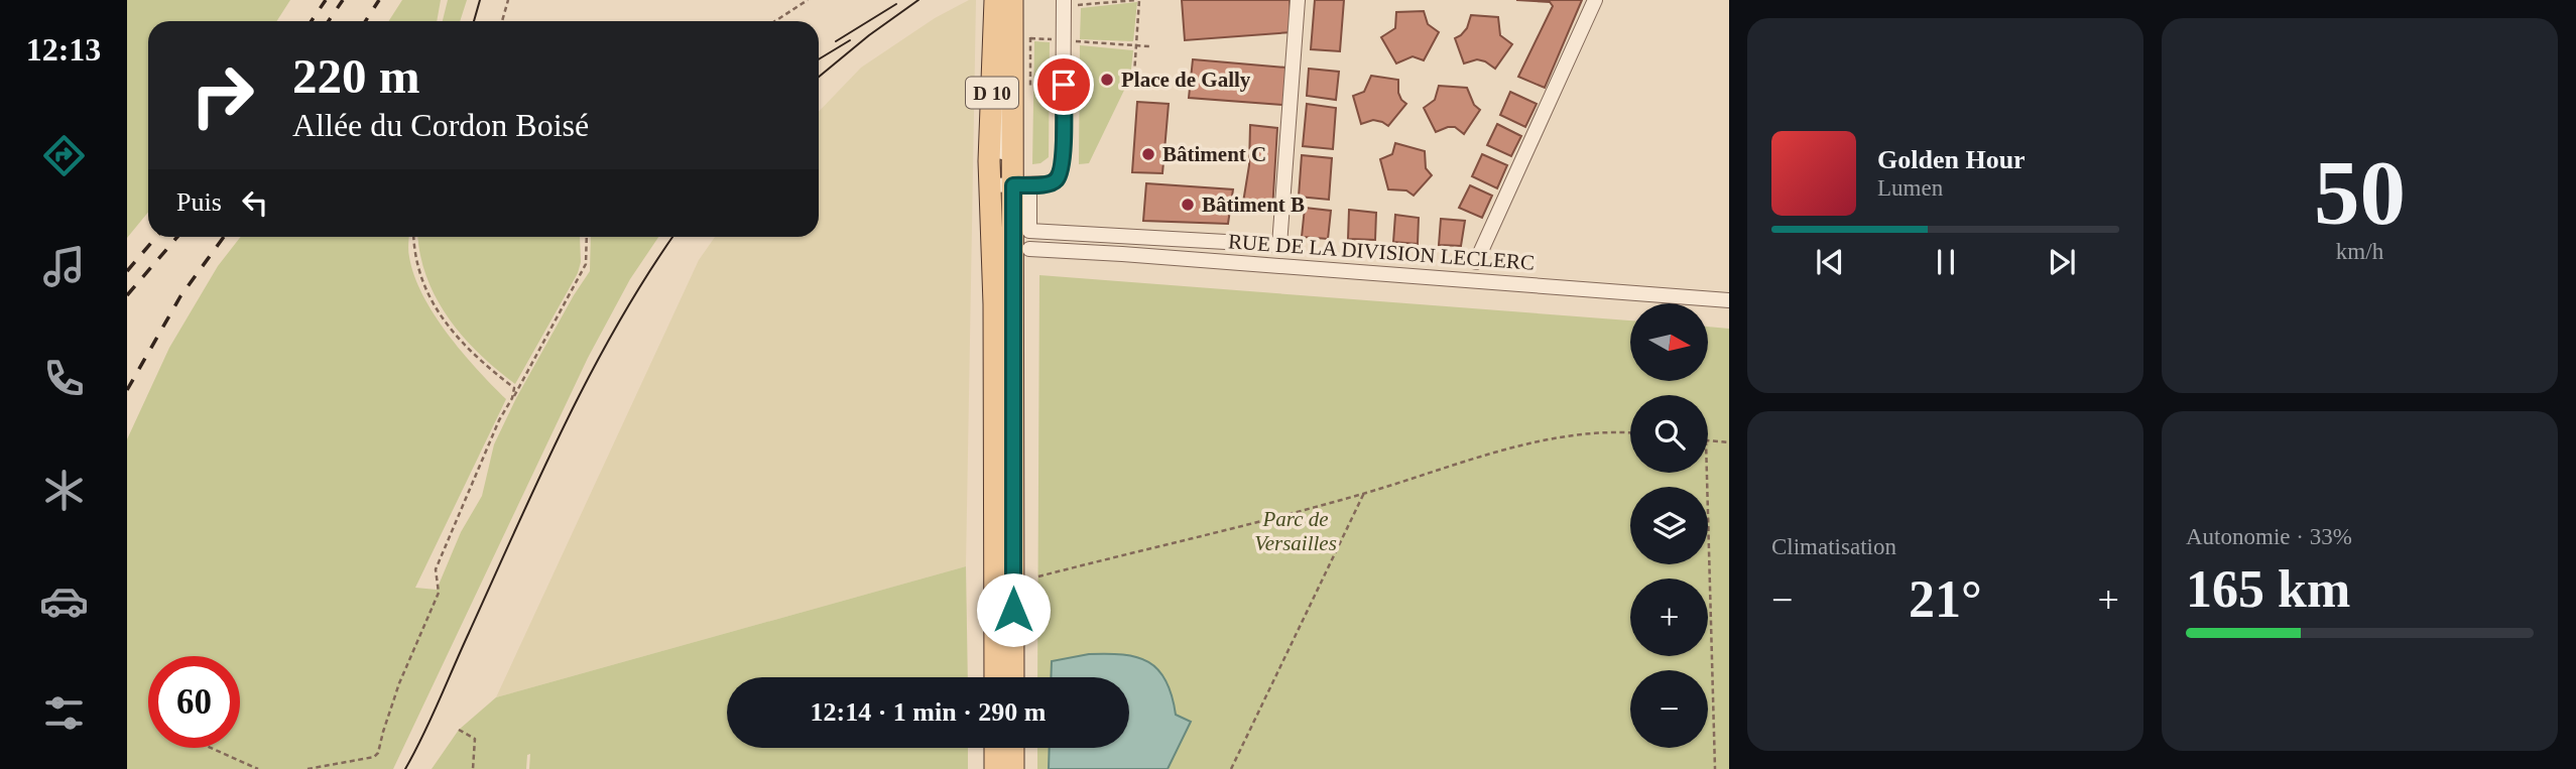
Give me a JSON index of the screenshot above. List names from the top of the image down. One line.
{"streets":{"main road":["D 10"],"street":["RUE DE LA DIVISION LECLERC"]},"parks":["Parc de Versailles"],"places":["Place de Gally","Bâtiment C","Bâtiment B"],"north":"right","page":{"tabs":"12:13","tile":[["50","km/h"],"Climatisation",["Autonomie · 33%","165 km"]],"turn":["220 m","Allée du Cordon Boisé"],"song":["Golden Hour","Lumen"],"then":"Puis","map_buttons":["+","−"],"heat":["−","21°","+"],"limit":"60","trip":"12:14 · 1 min · 290 m"}}
